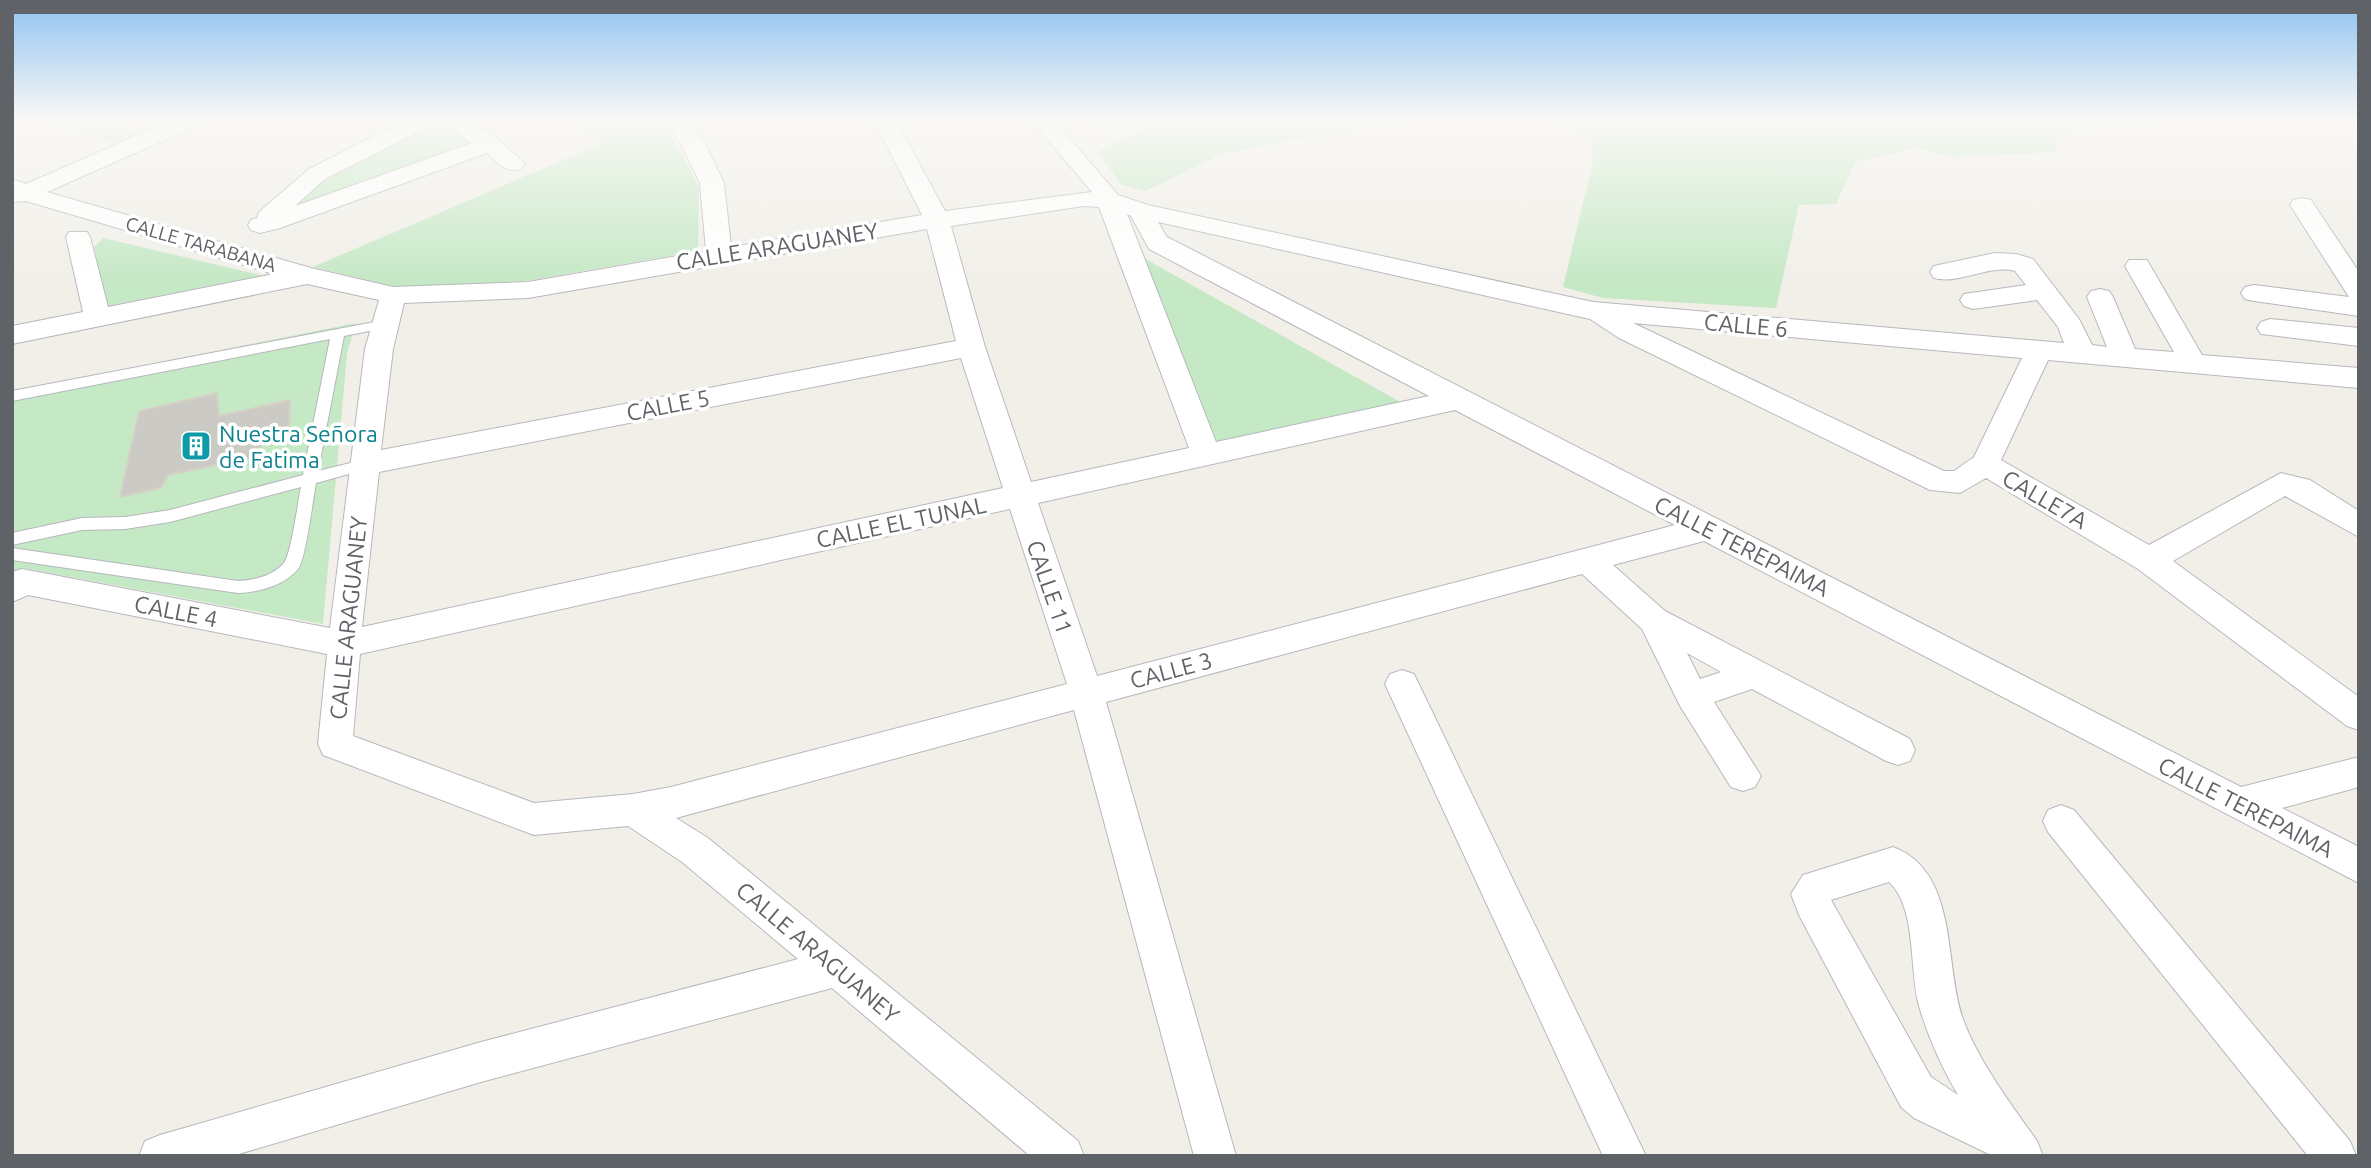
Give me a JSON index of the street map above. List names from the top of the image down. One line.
{"streets":{"street":["CALLE TARABANA","CALLE ARAGUANEY","CALLE 6","CALLE 5","CALLE7A","CALLE EL TUNAL","CALLE TEREPAIMA","CALLE 11","CALLE 4","CALLE 3"]},"crossings":[["CALLE TARABANA","CALLE ARAGUANEY"],["CALLE ARAGUANEY","CALLE 5"],["CALLE ARAGUANEY","CALLE EL TUNAL"],["CALLE ARAGUANEY","CALLE 11"],["CALLE ARAGUANEY","CALLE 4"],["CALLE ARAGUANEY","CALLE 3"],["CALLE 6","CALLE7A"],["CALLE 6","CALLE TEREPAIMA"],["CALLE 5","CALLE 11"],["CALLE EL TUNAL","CALLE TEREPAIMA"],["CALLE EL TUNAL","CALLE 11"],["CALLE EL TUNAL","CALLE 4"],["CALLE TEREPAIMA","CALLE 3"],["CALLE 11","CALLE 3"]],"places":{"building":["Nuestra Señora de Fatima"]}}
